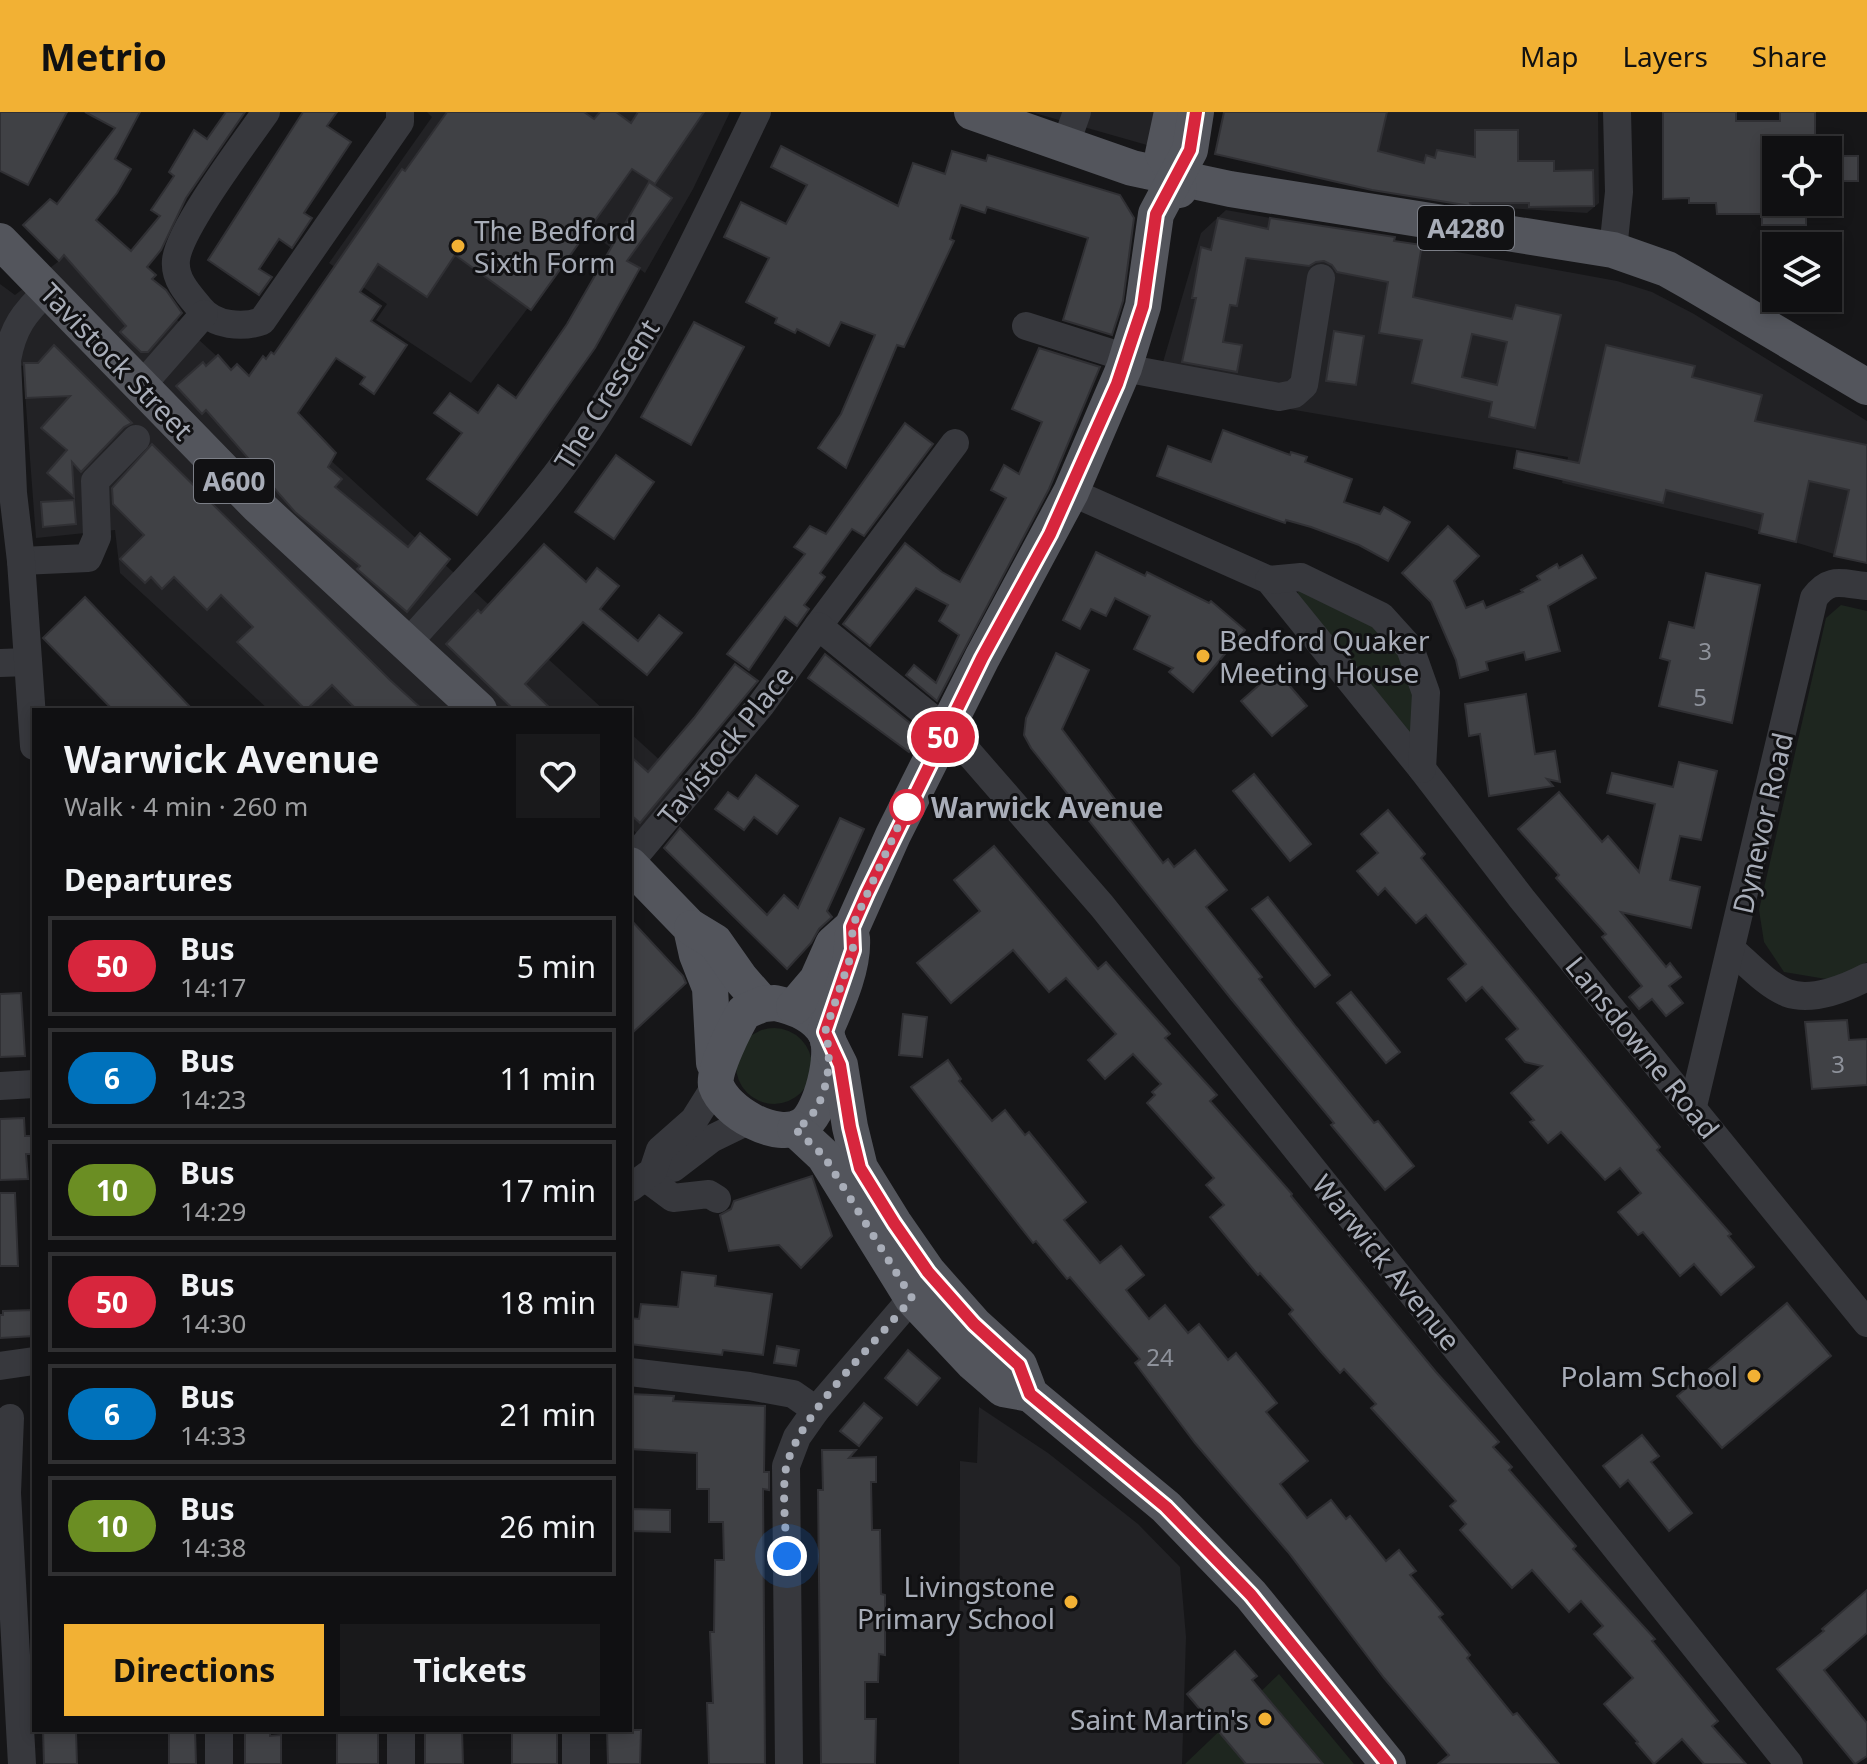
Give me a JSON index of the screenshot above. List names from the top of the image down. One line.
{"streets":{"main road":["A4280","Tavistock Street","A600"],"street":["The Crescent","Tavistock Place","Dynevor Road","Lansdowne Road","Warwick Avenue"]},"crossings":[["Tavistock Street","The Crescent"],["Dynevor Road","Lansdowne Road"]],"places":["The Bedford Sixth Form","Bedford Quaker Meeting House","Warwick Avenue","Polam School","Livingstone Primary School","Saint Martin's"],"lines":["bus line 50"],"house_numbers":["3","5","3","24"],"page":{"header":"Metrio","nav":["Map","Layers","Share"],"on_map":"50","heading":[["Warwick Avenue","Walk · 4 min · 260 m"],"Departures"],"list":[{"mark":"50","name":"Bus","note":"14:17","value":"5 min"},{"mark":"6","name":"Bus","note":"14:23","value":"11 min"},{"mark":"10","name":"Bus","note":"14:29","value":"17 min"},{"mark":"50","name":"Bus","note":"14:30","value":"18 min"},{"mark":"6","name":"Bus","note":"14:33","value":"21 min"},{"mark":"10","name":"Bus","note":"14:38","value":"26 min"}],"buttons":["Directions","Tickets"]}}
